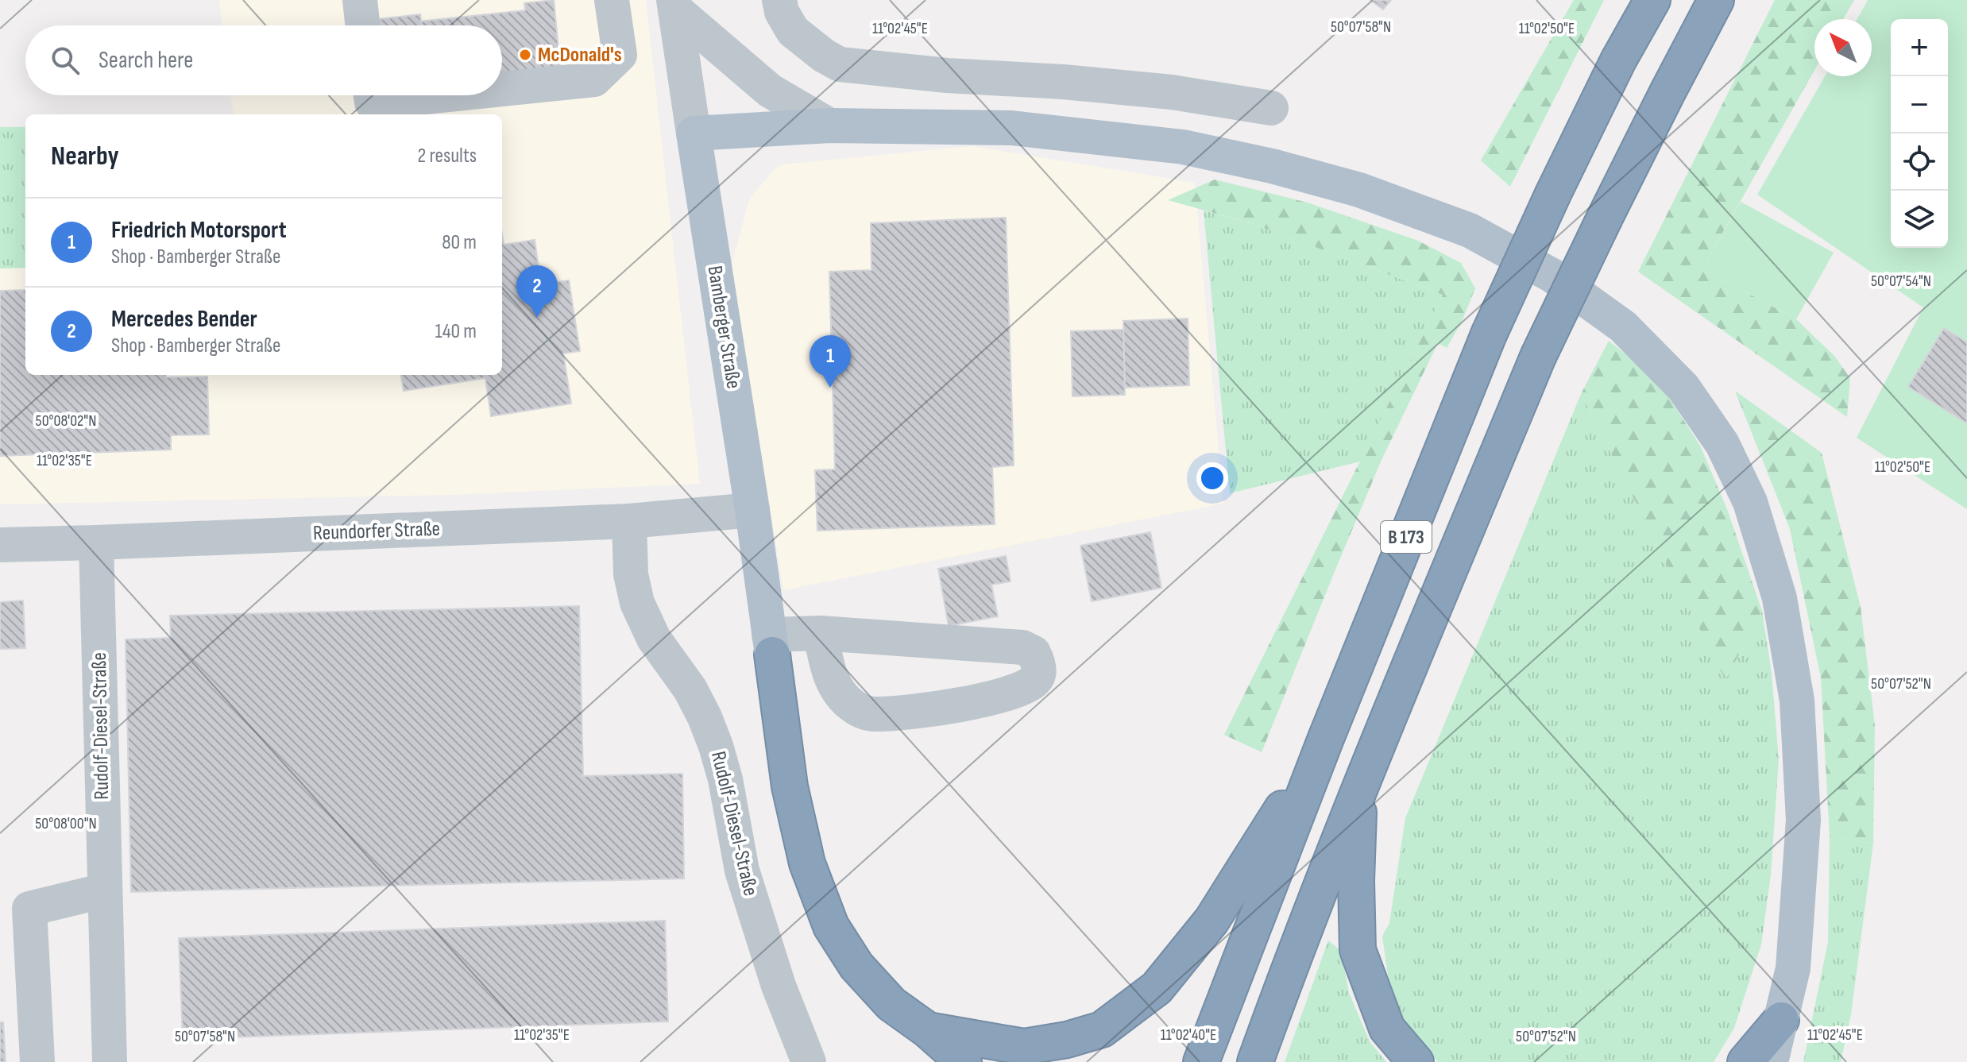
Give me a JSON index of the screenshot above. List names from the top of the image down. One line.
{"streets":{"highway":["B 173"],"main road":["Bamberger Straße"],"street":["Reundorfer Straße","Rudolf-Diesel-Straße"]},"crossings":[["Bamberger Straße","Reundorfer Straße"],["Reundorfer Straße","Rudolf-Diesel-Straße"]],"places":["McDonald's"],"north":"top left","page":{"map_buttons":["+","−"],"search":"Search here","heading":["Nearby","2 results"],"list":[{"mark":"1","name":"Friedrich Motorsport","note":"Shop · Bamberger Straße","value":"80 m"},{"mark":"2","name":"Mercedes Bender","note":"Shop · Bamberger Straße","value":"140 m"}],"pins":["2","1"]},"coordinates":["50°07'58\"N","11°02'45\"E","11°02'50\"E","50°07'54\"N","50°08'02\"N","11°02'35\"E","50°07'52\"N","50°08'00\"N","11°02'40\"E"]}
